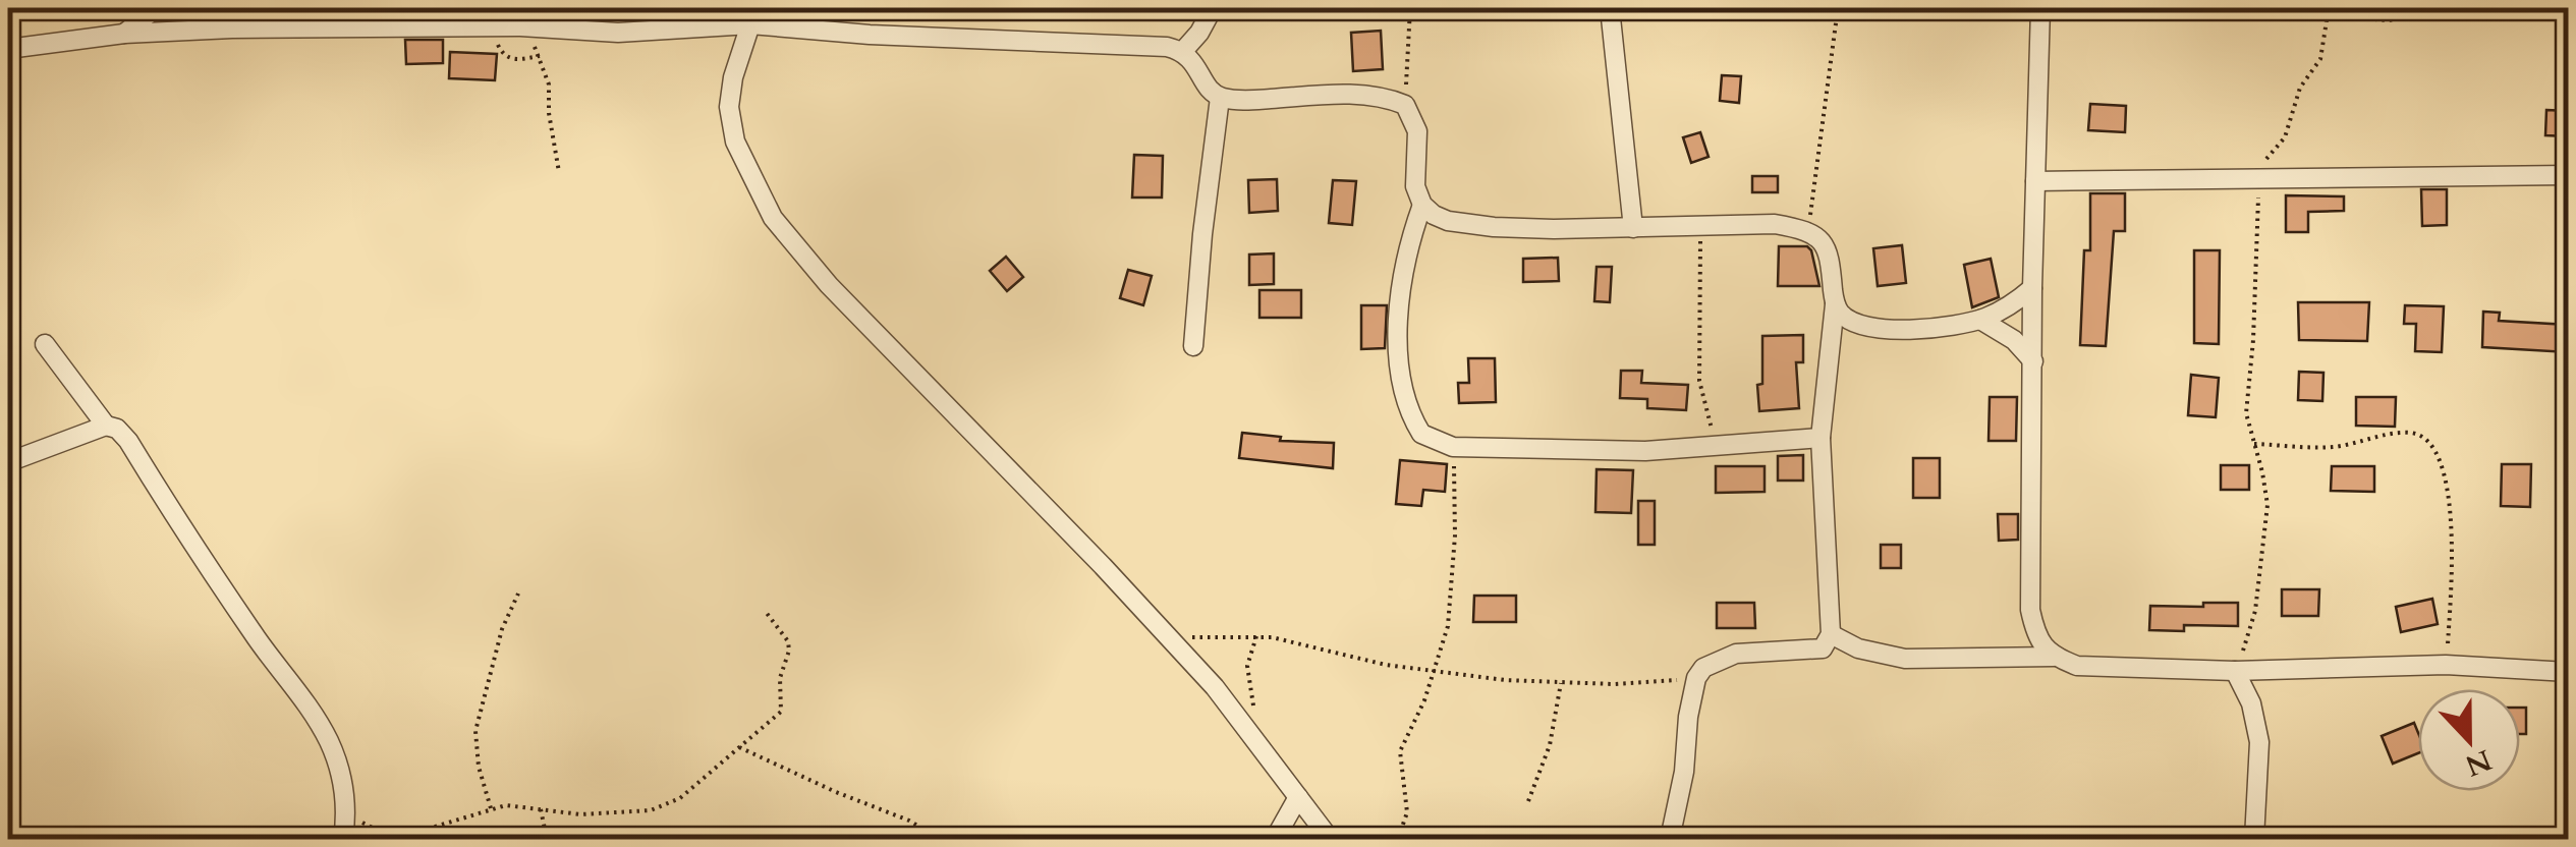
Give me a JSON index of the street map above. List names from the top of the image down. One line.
{"north":"bottom"}
